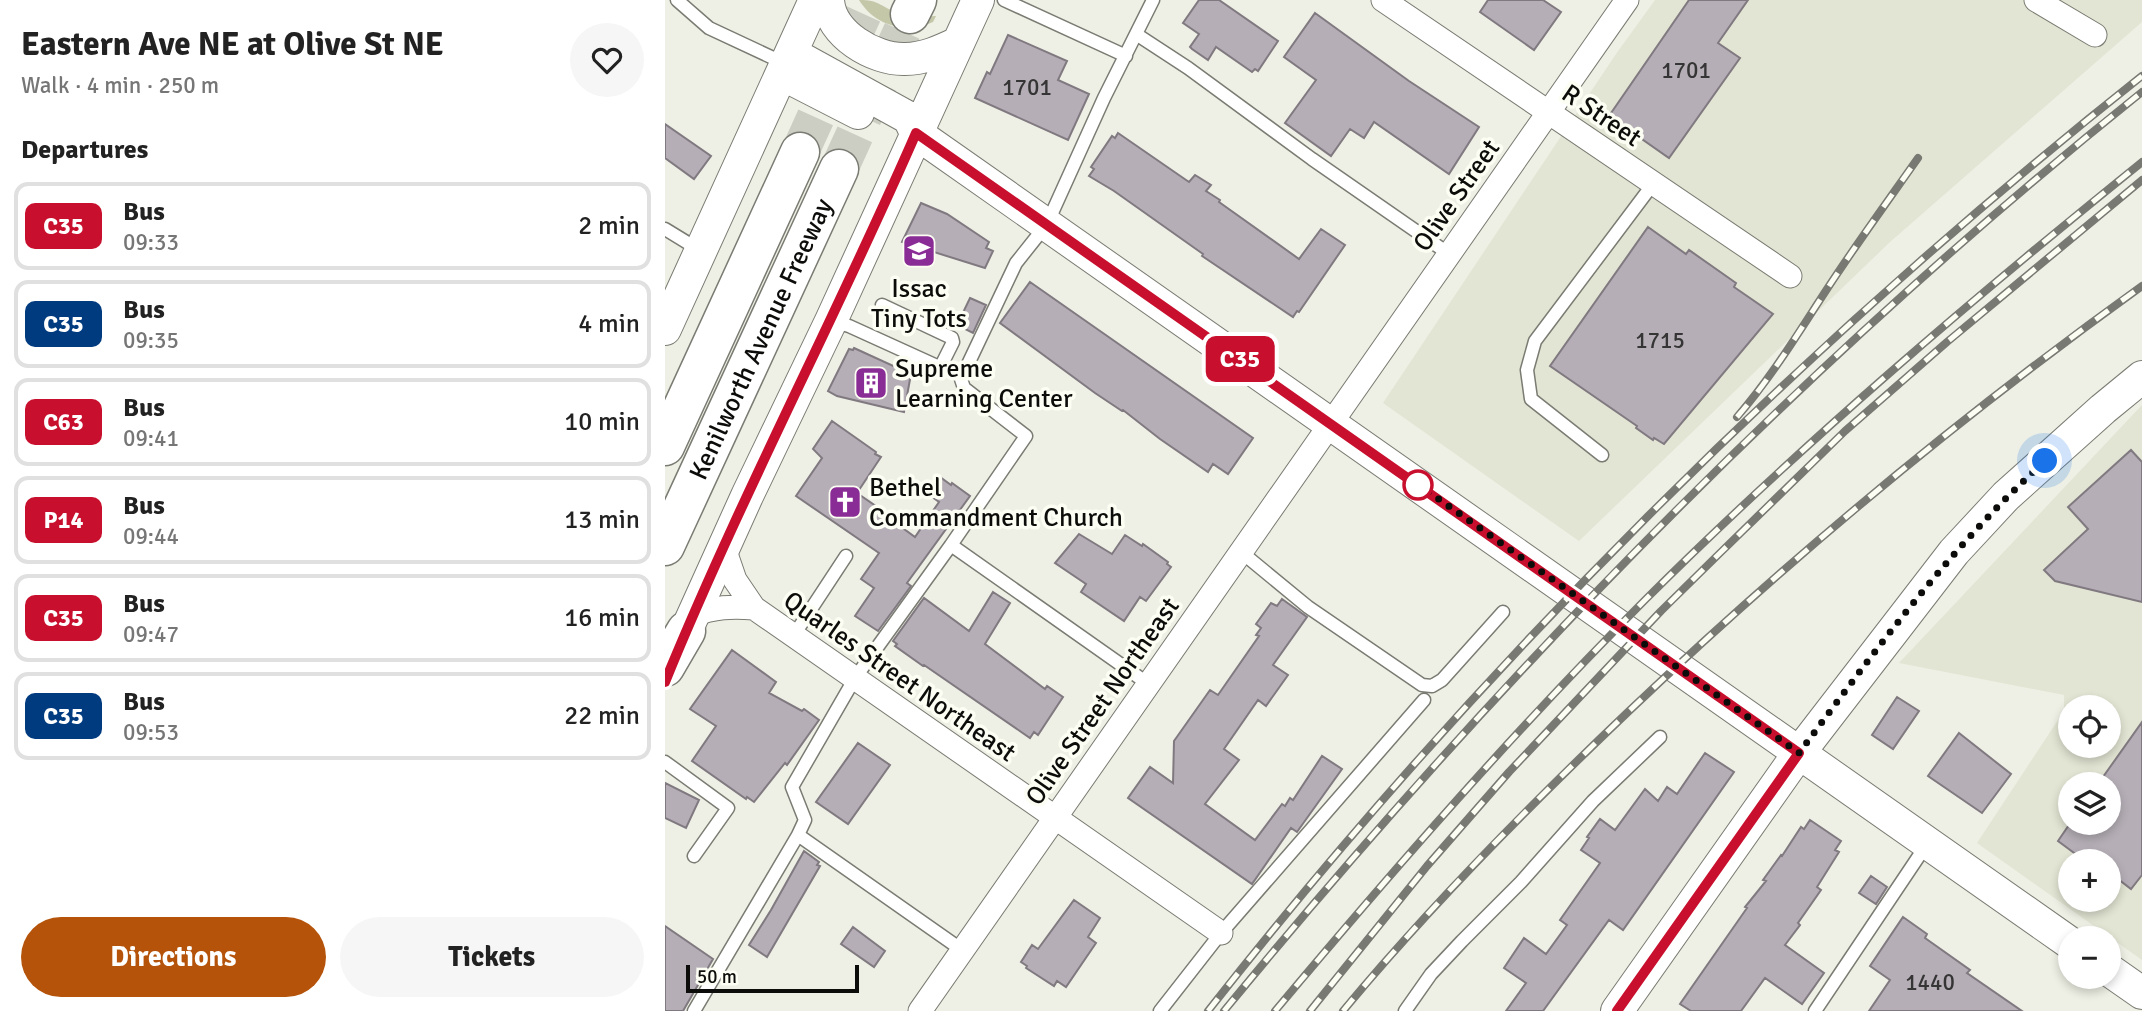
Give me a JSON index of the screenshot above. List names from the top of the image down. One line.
{"streets":{"highway":["Kenilworth Avenue Freeway"],"street":["R Street","Olive Street","Quarles Street Northeast","Olive Street Northeast"]},"crossings":[["R Street","Olive Street"],["Olive Street","Olive Street Northeast"],["Quarles Street Northeast","Olive Street Northeast"]],"places":{"school or university":["Issac Tiny Tots"],"building":["Supreme Learning Center"],"church":["Bethel Commandment Church"]},"lines":["bus line C35"],"house_numbers":["1701","1701","1715","1440"],"scale_bar":"50 m","page":{"heading":[["Eastern Ave NE at Olive St NE","Walk · 4 min · 250 m"],"Departures"],"on_map":"C35","list":[{"mark":"C35","name":"Bus","note":"09:33","value":"2 min"},{"mark":"C35","name":"Bus","note":"09:35","value":"4 min"},{"mark":"C63","name":"Bus","note":"09:41","value":"10 min"},{"mark":"P14","name":"Bus","note":"09:44","value":"13 min"},{"mark":"C35","name":"Bus","note":"09:47","value":"16 min"},{"mark":"C35","name":"Bus","note":"09:53","value":"22 min"}],"map_buttons":["+","−"],"buttons":["Directions","Tickets"],"scale":"50 m"}}
